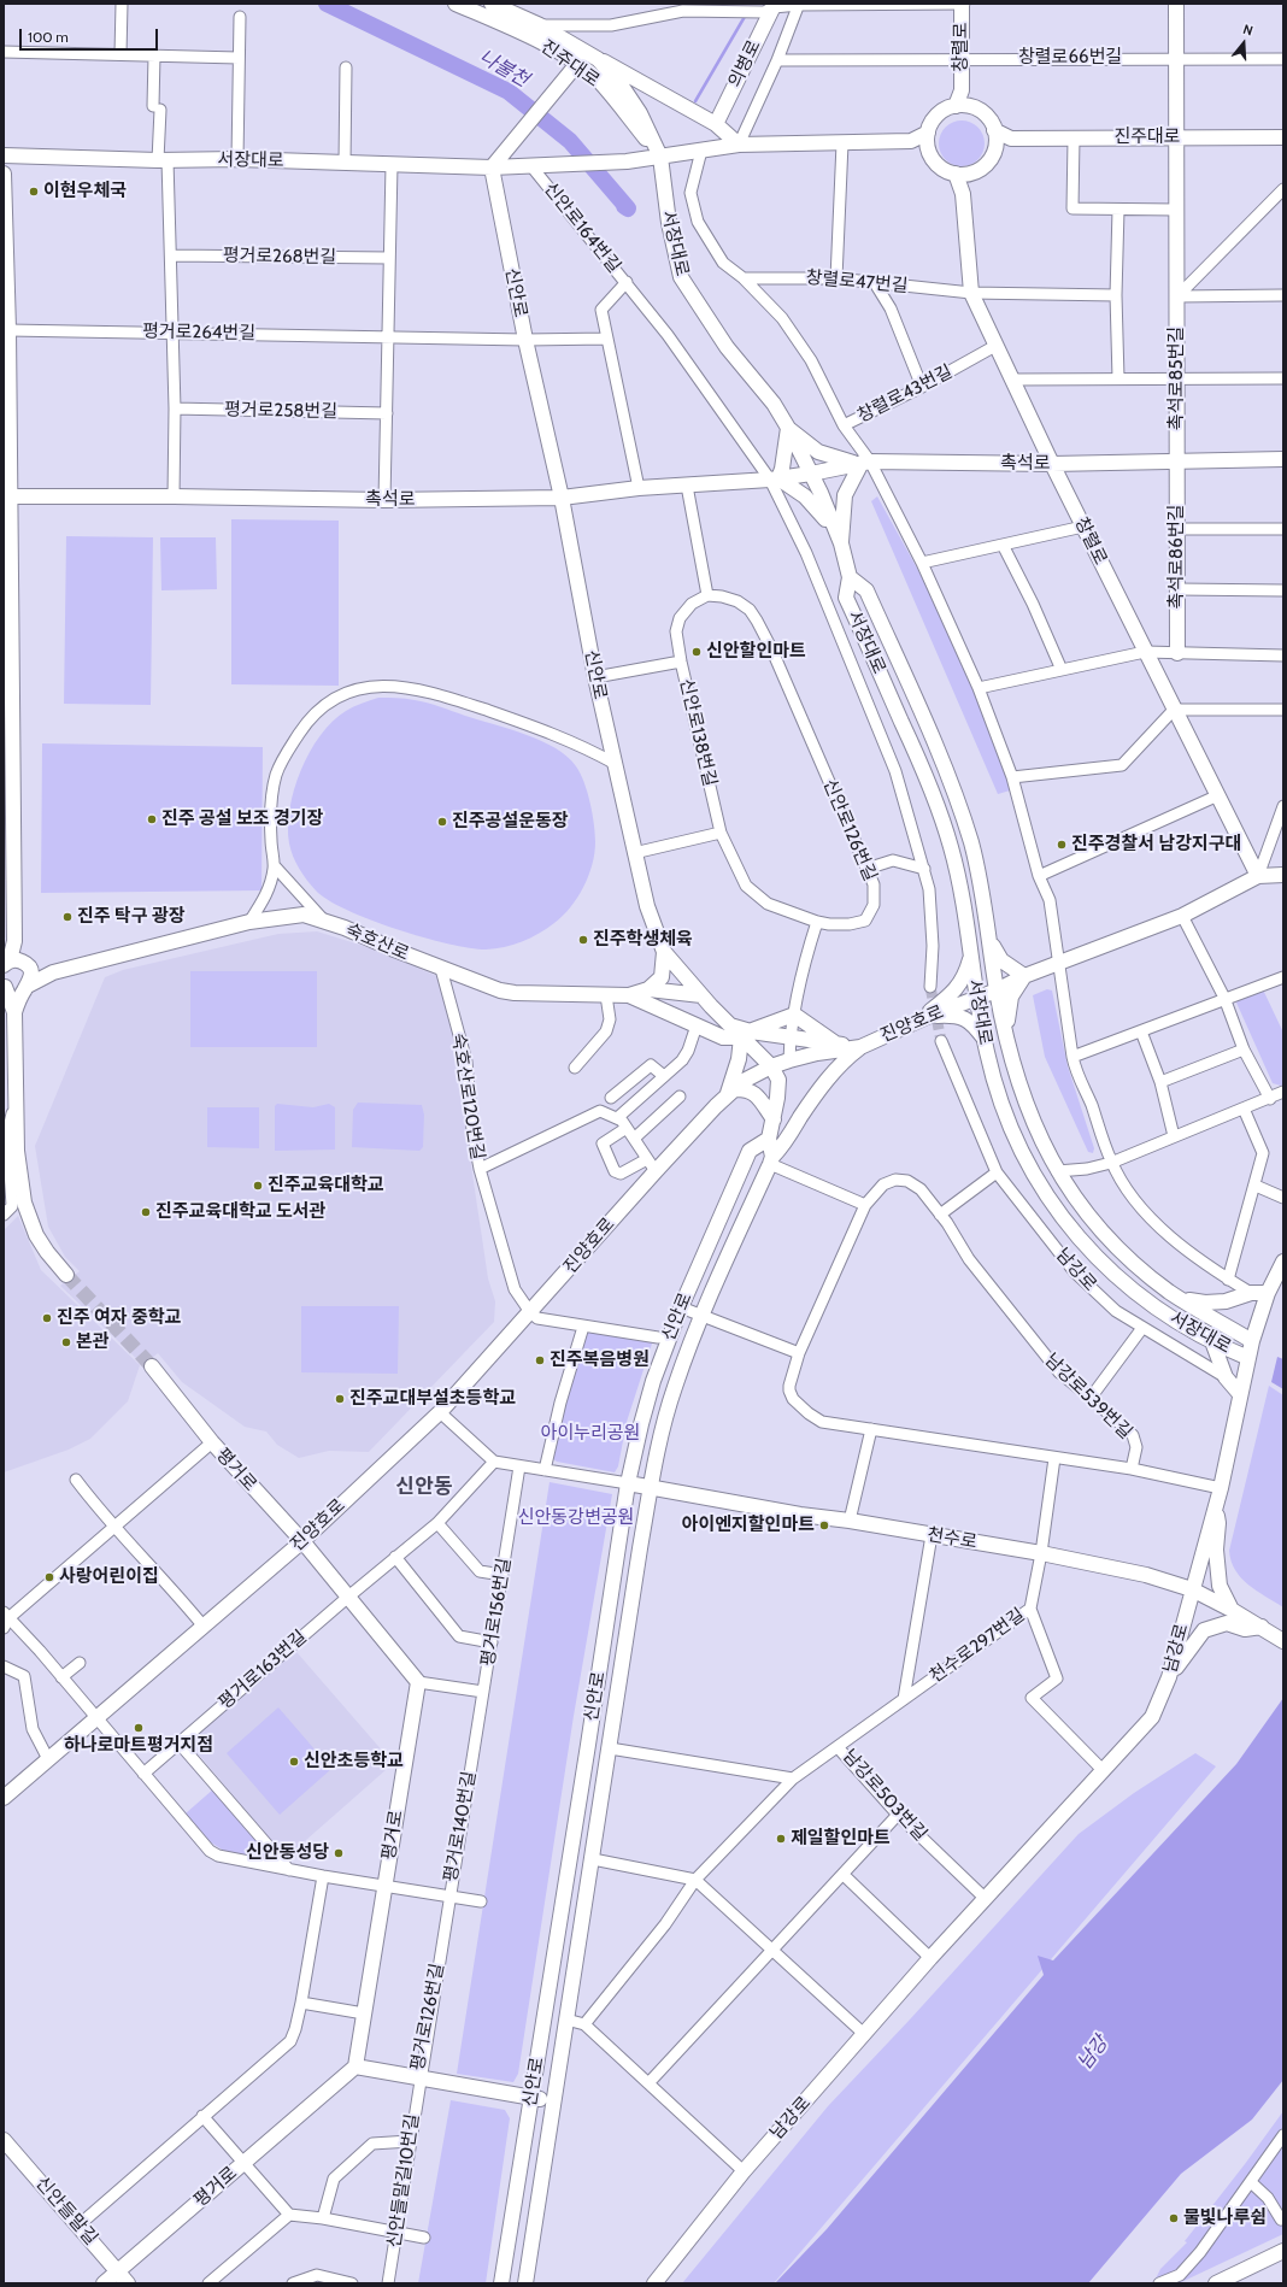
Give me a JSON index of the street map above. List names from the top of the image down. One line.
{"streets":{"street":["창렬로","창렬로66번길","진주대로","의병로","서장대로","신안로164번길","평거로268번길","창렬로47번길","신안로","평거로264번길","촉석로85번길","창렬로43번길","평거로258번길","촉석로","촉석로86번길","신안로138번길","신안로126번길","숙호산로","진양호로","숙호산로120번길","남강로","남강로539번길","평거로","천수로","평거로156번길","천수로297번길","평거로163번길","남강로503번길","평거로140번길","평거로126번길","신안들말길10번길","신안들말길"]},"crossings":[["창렬로","창렬로66번길"],["창렬로","창렬로47번길"],["창렬로","창렬로43번길"],["창렬로","촉석로"],["창렬로","진양호로"],["창렬로66번길","촉석로85번길"],["진주대로","서장대로"],["진주대로","촉석로85번길"],["서장대로","신안로164번길"],["서장대로","신안로"],["서장대로","촉석로"],["서장대로","진양호로"],["서장대로","남강로"],["신안로164번길","촉석로"],["창렬로47번길","창렬로43번길"],["신안로","평거로264번길"],["신안로","촉석로"],["신안로","신안로138번길"],["신안로","숙호산로"],["신안로","진양호로"],["신안로","천수로"],["촉석로85번길","촉석로"],["촉석로85번길","촉석로86번길"],["촉석로","촉석로86번길"],["촉석로","진양호로"],["신안로138번길","신안로126번길"],["숙호산로","숙호산로120번길"],["진양호로","숙호산로120번길"],["진양호로","남강로"],["진양호로","평거로"],["남강로","천수로"],["남강로","남강로503번길"],["남강로539번길","천수로297번길"],["평거로","평거로156번길"],["평거로","평거로163번길"],["평거로","평거로140번길"],["평거로","평거로126번길"],["평거로","신안들말길"],["천수로","천수로297번길"],["평거로156번길","평거로140번길"],["천수로297번길","남강로503번길"],["평거로163번길","평거로140번길"],["평거로140번길","평거로126번길"],["평거로126번길","신안들말길10번길"]],"districts":["신안동"],"water":["나불천","남강"],"parks":["아이누리공원","신안동강변공원"],"places":["이현우체국","신안할인마트","진주 공설 보조 경기장","진주공설운동장","진주경찰서 남강지구대","진주 탁구 광장","진주학생체육","진주교육대학교","진주교육대학교 도서관","진주 여자 중학교","본관","진주복음병원","진주교대부설초등학교","아이엔지할인마트","사랑어린이집","하나로마트평거지점","신안초등학교","제일할인마트","신안동성당","물빛나루쉼"],"scale_bar":"100 m","north":"top"}
